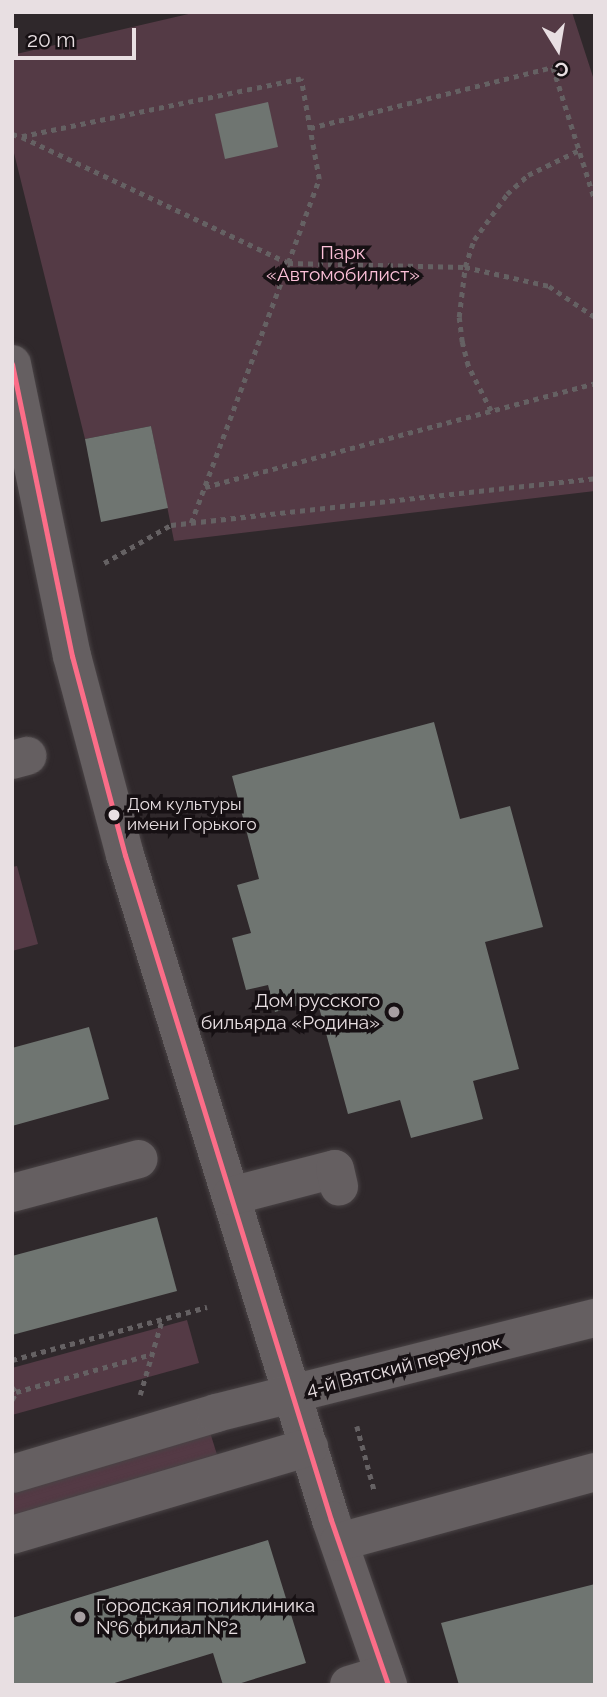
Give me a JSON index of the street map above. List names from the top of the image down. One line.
{"streets":{"street":["4-й Вятский переулок"]},"parks":["Парк «Автомобилист»"],"places":["Дом культуры имени Горького","Дом русского бильярда «Родина»","Городская поликлиника №6 филиал №2"],"scale_bar":"20 m","north":"bottom"}
